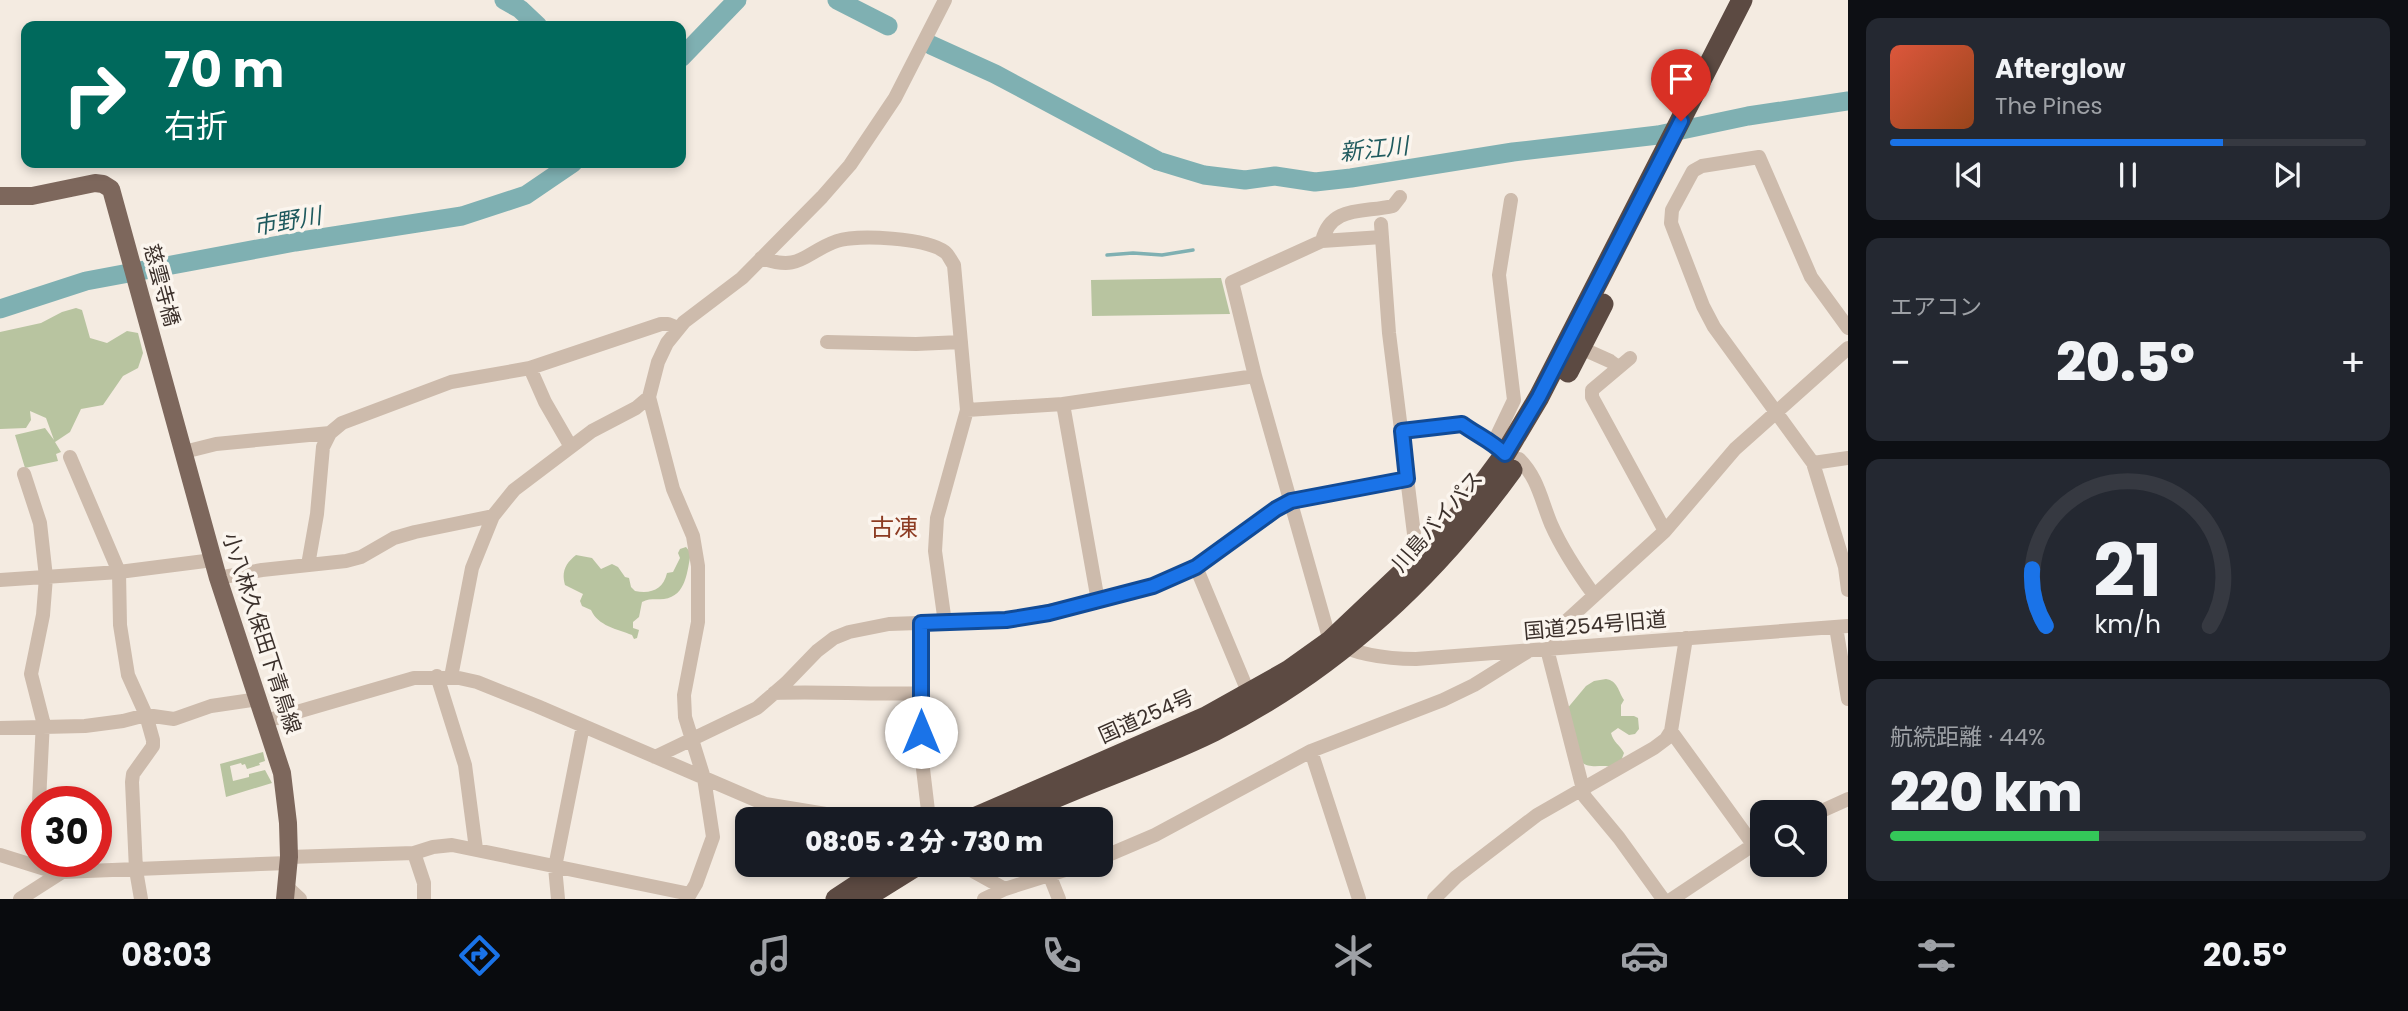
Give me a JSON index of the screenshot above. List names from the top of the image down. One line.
{"streets":{"highway":["川島バイパス","国道254号"],"main road":["慈雲寺橋","小八林久保田下青鳥線"],"street":["国道254号旧道"]},"crossings":[["慈雲寺橋","小八林久保田下青鳥線"],["川島バイパス","国道254号旧道"],["川島バイパス","国道254号"],["国道254号旧道","国道254号"]],"districts":["古凍"],"water":["新江川","市野川"],"page":{"turn":["70 m","右折"],"song":["Afterglow","The Pines"],"tile":["エアコン",["航続距離 · 44%","220 km"]],"heat":["−","20.5°","+"],"limit":"30","trip":"08:05 · 2 分 · 730 m","tabs":["08:03","20.5°"],"gauge":["21","km/h"]}}
